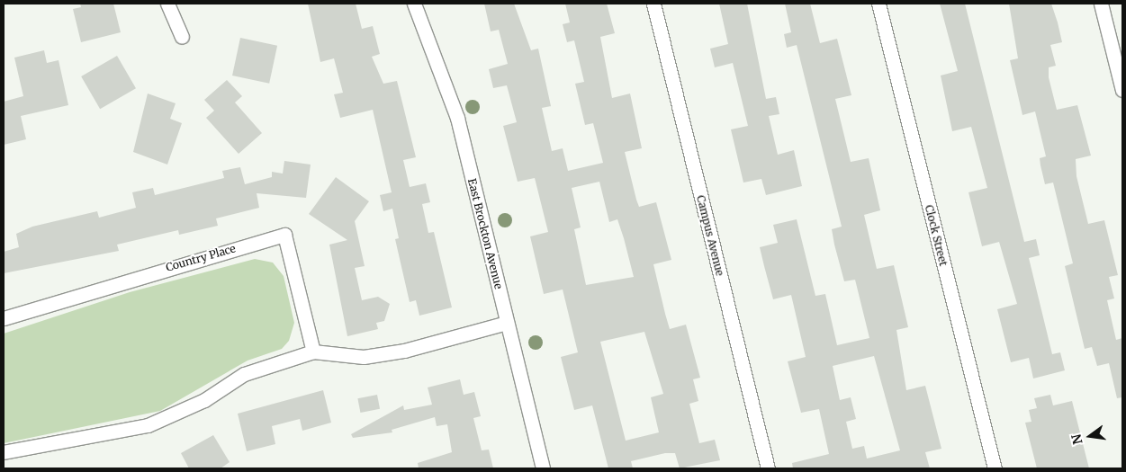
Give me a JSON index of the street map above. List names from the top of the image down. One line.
{"streets":{"street":["East Brockton Avenue","Campus Avenue","Clock Street","Country Place"]},"north":"left"}
